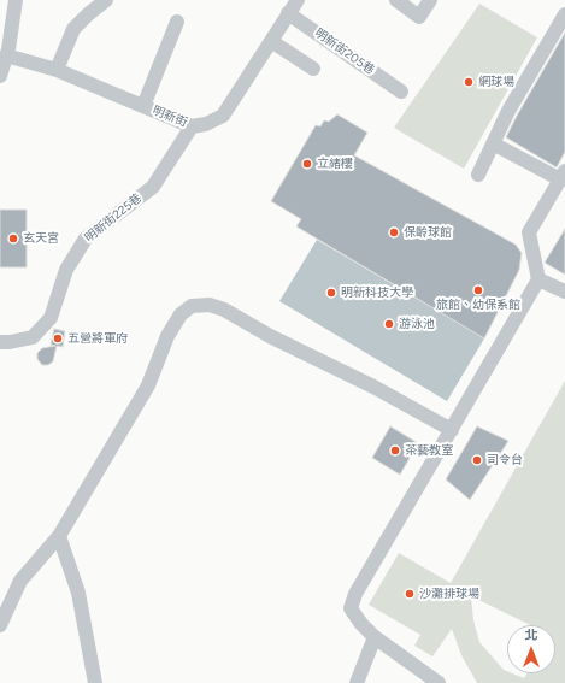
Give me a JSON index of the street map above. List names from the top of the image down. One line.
{"streets":{"street":["明新街205巷","明新街","明新街225巷"]},"crossings":[["明新街205巷","明新街"],["明新街","明新街225巷"]],"places":["網球場","立緒樓","保齡球館","玄天宮","旅館、幼保系館","明新科技大學","游泳池","五營將軍府","茶藝教室","司令台","沙灘排球場"],"north":"top"}
